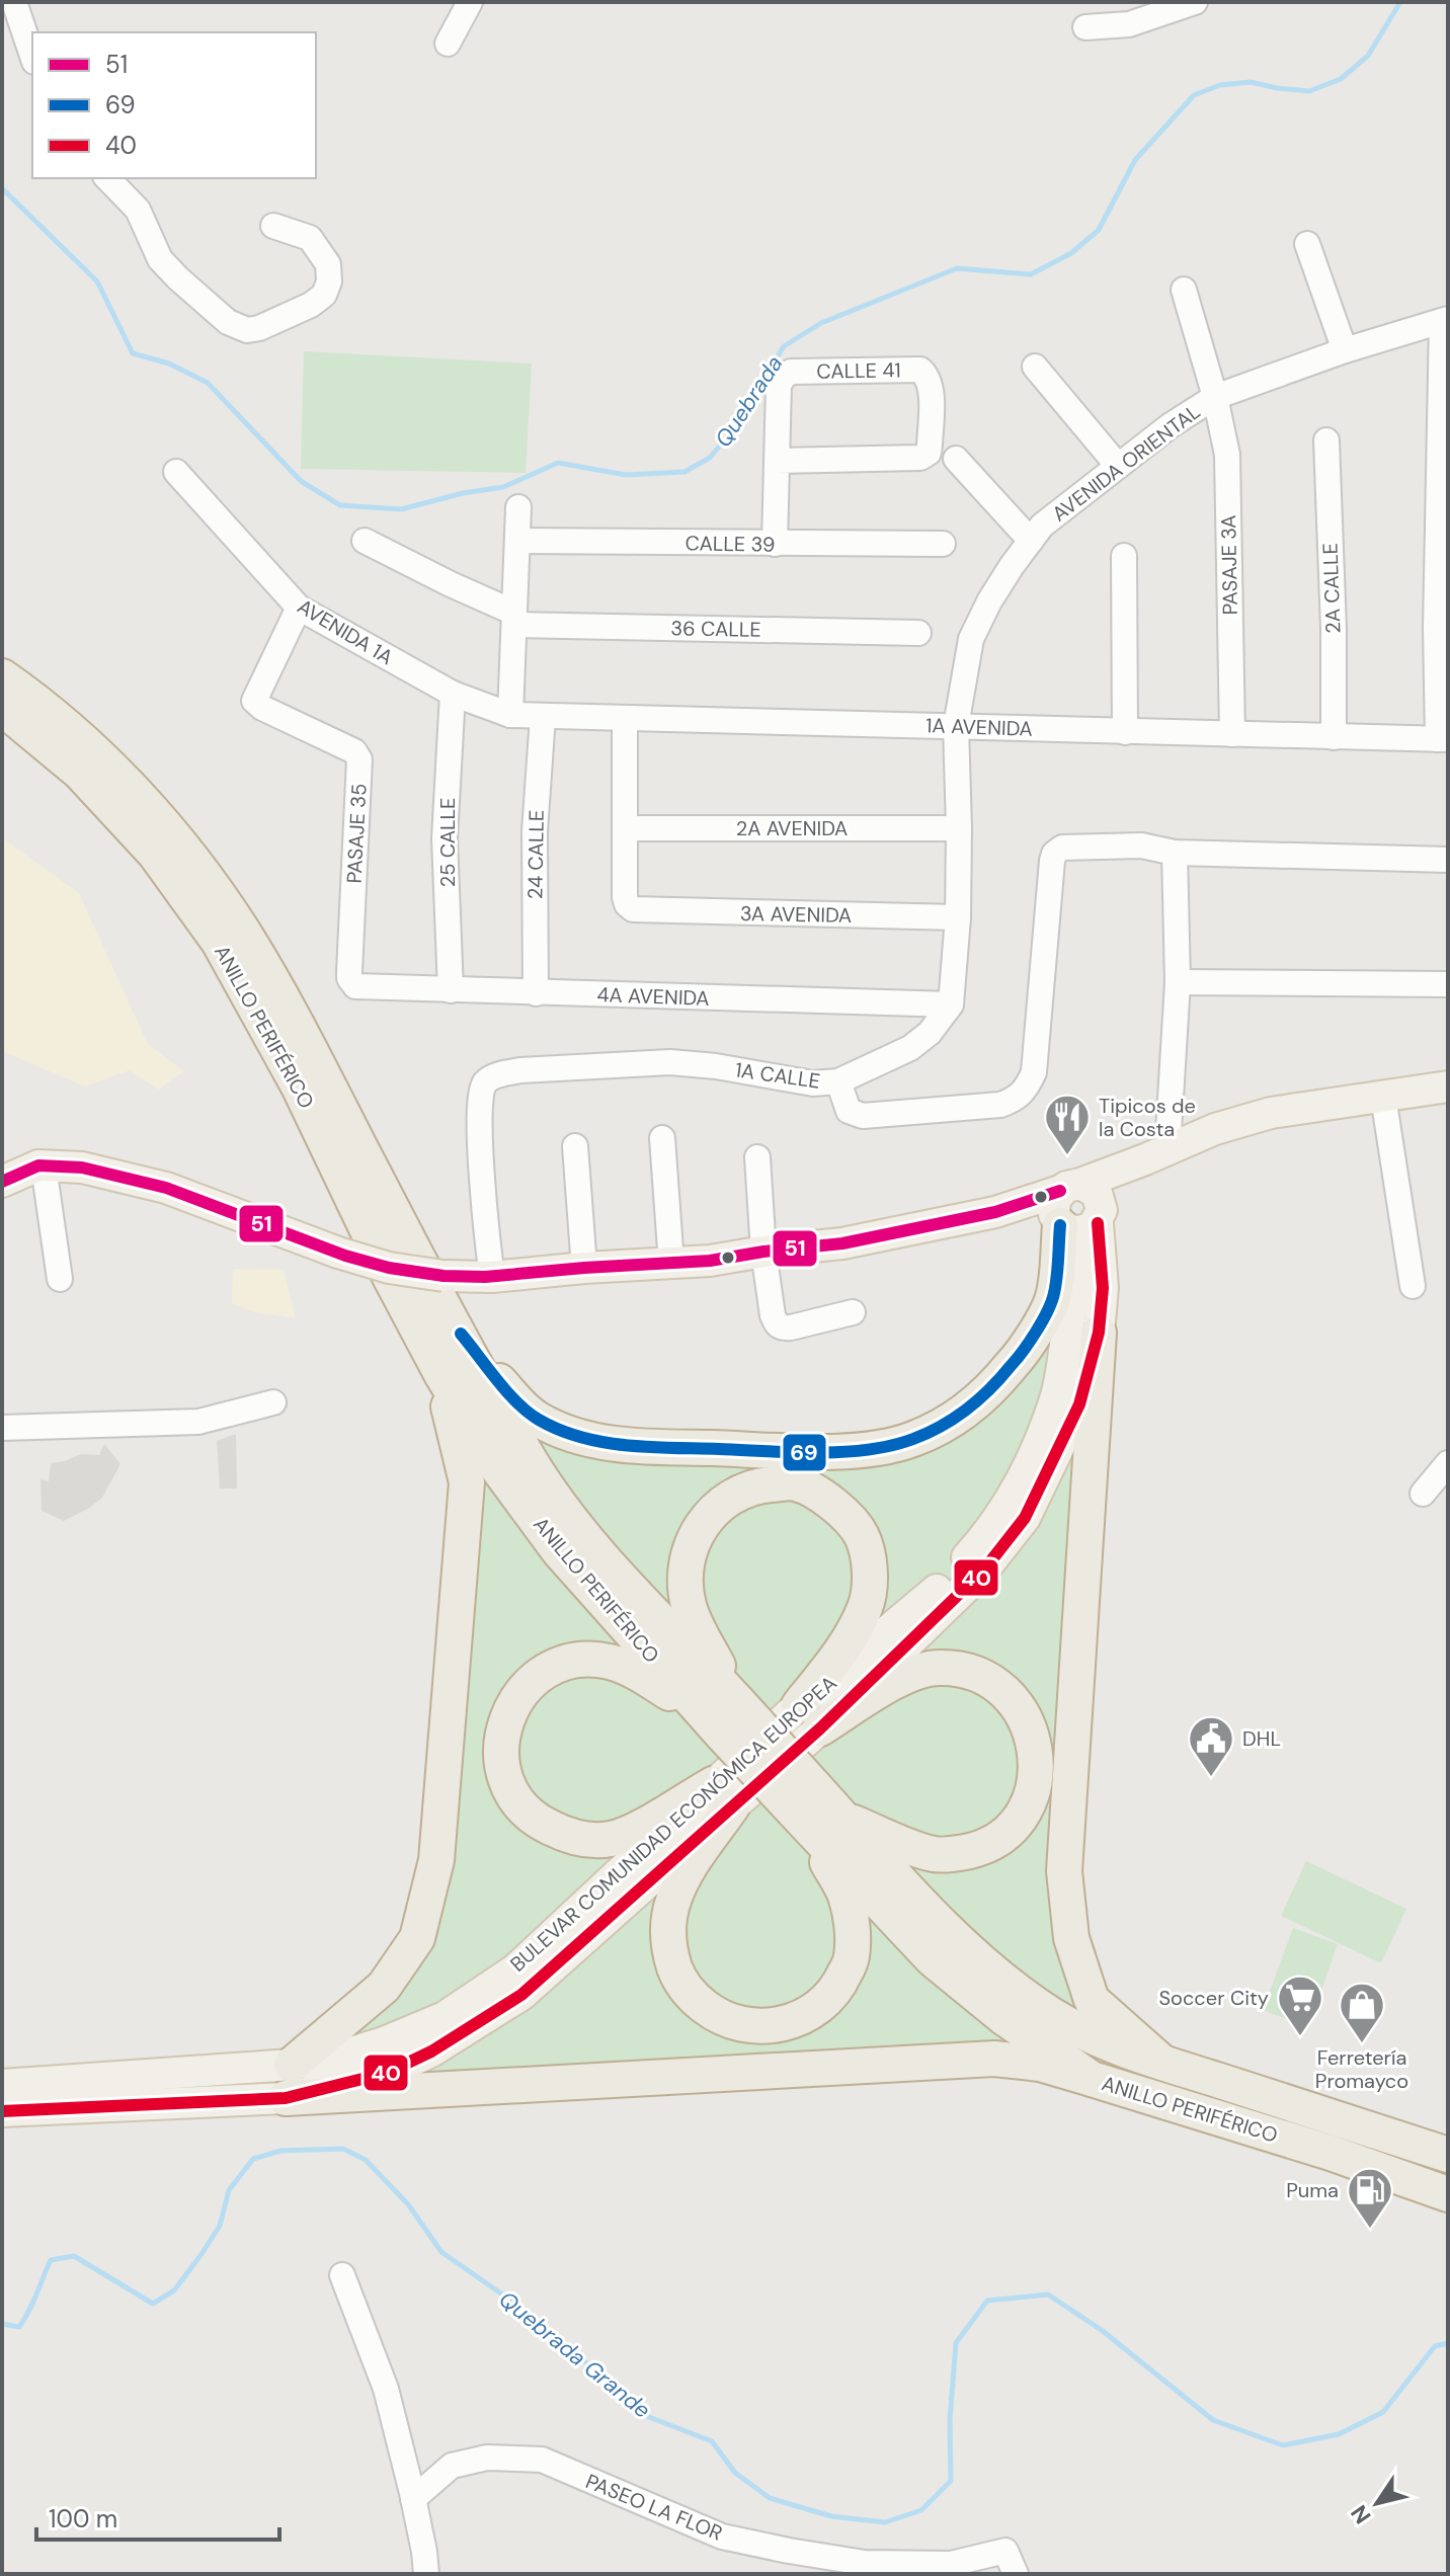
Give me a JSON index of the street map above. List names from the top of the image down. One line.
{"streets":{"highway":["ANILLO PERIFÉRICO"],"main road":["BULEVAR COMUNIDAD ECONÓMICA EUROPEA"],"street":["CALLE 41","AVENIDA ORIENTAL","CALLE 39","PASAJE 3A","2A CALLE","36 CALLE","AVENIDA 1A","1A AVENIDA","2A AVENIDA","PASAJE 35","25 CALLE","24 CALLE","3A AVENIDA","4A AVENIDA","1A CALLE","PASEO LA FLOR"]},"crossings":[["CALLE 41","CALLE 39"],["AVENIDA ORIENTAL","PASAJE 3A"],["AVENIDA ORIENTAL","1A AVENIDA"],["AVENIDA ORIENTAL","2A AVENIDA"],["AVENIDA ORIENTAL","3A AVENIDA"],["AVENIDA ORIENTAL","4A AVENIDA"],["PASAJE 3A","1A AVENIDA"],["2A CALLE","1A AVENIDA"],["AVENIDA 1A","1A AVENIDA"],["AVENIDA 1A","PASAJE 35"],["AVENIDA 1A","25 CALLE"],["1A AVENIDA","24 CALLE"],["2A AVENIDA","3A AVENIDA"],["PASAJE 35","4A AVENIDA"],["25 CALLE","4A AVENIDA"],["24 CALLE","4A AVENIDA"]],"water":["Quebrada","Quebrada Grande"],"places":{"restaurant":["Tipicos de la Costa"],"public building":["DHL"],"supermarket":["Soccer City"],"shop":["Ferretería Promayco"],"fuel station":["Puma"]},"lines":["transit line 51","transit line 40","transit line 69"],"legend":["51","69","40"],"scale_bar":"100 m","north":"bottom left"}
